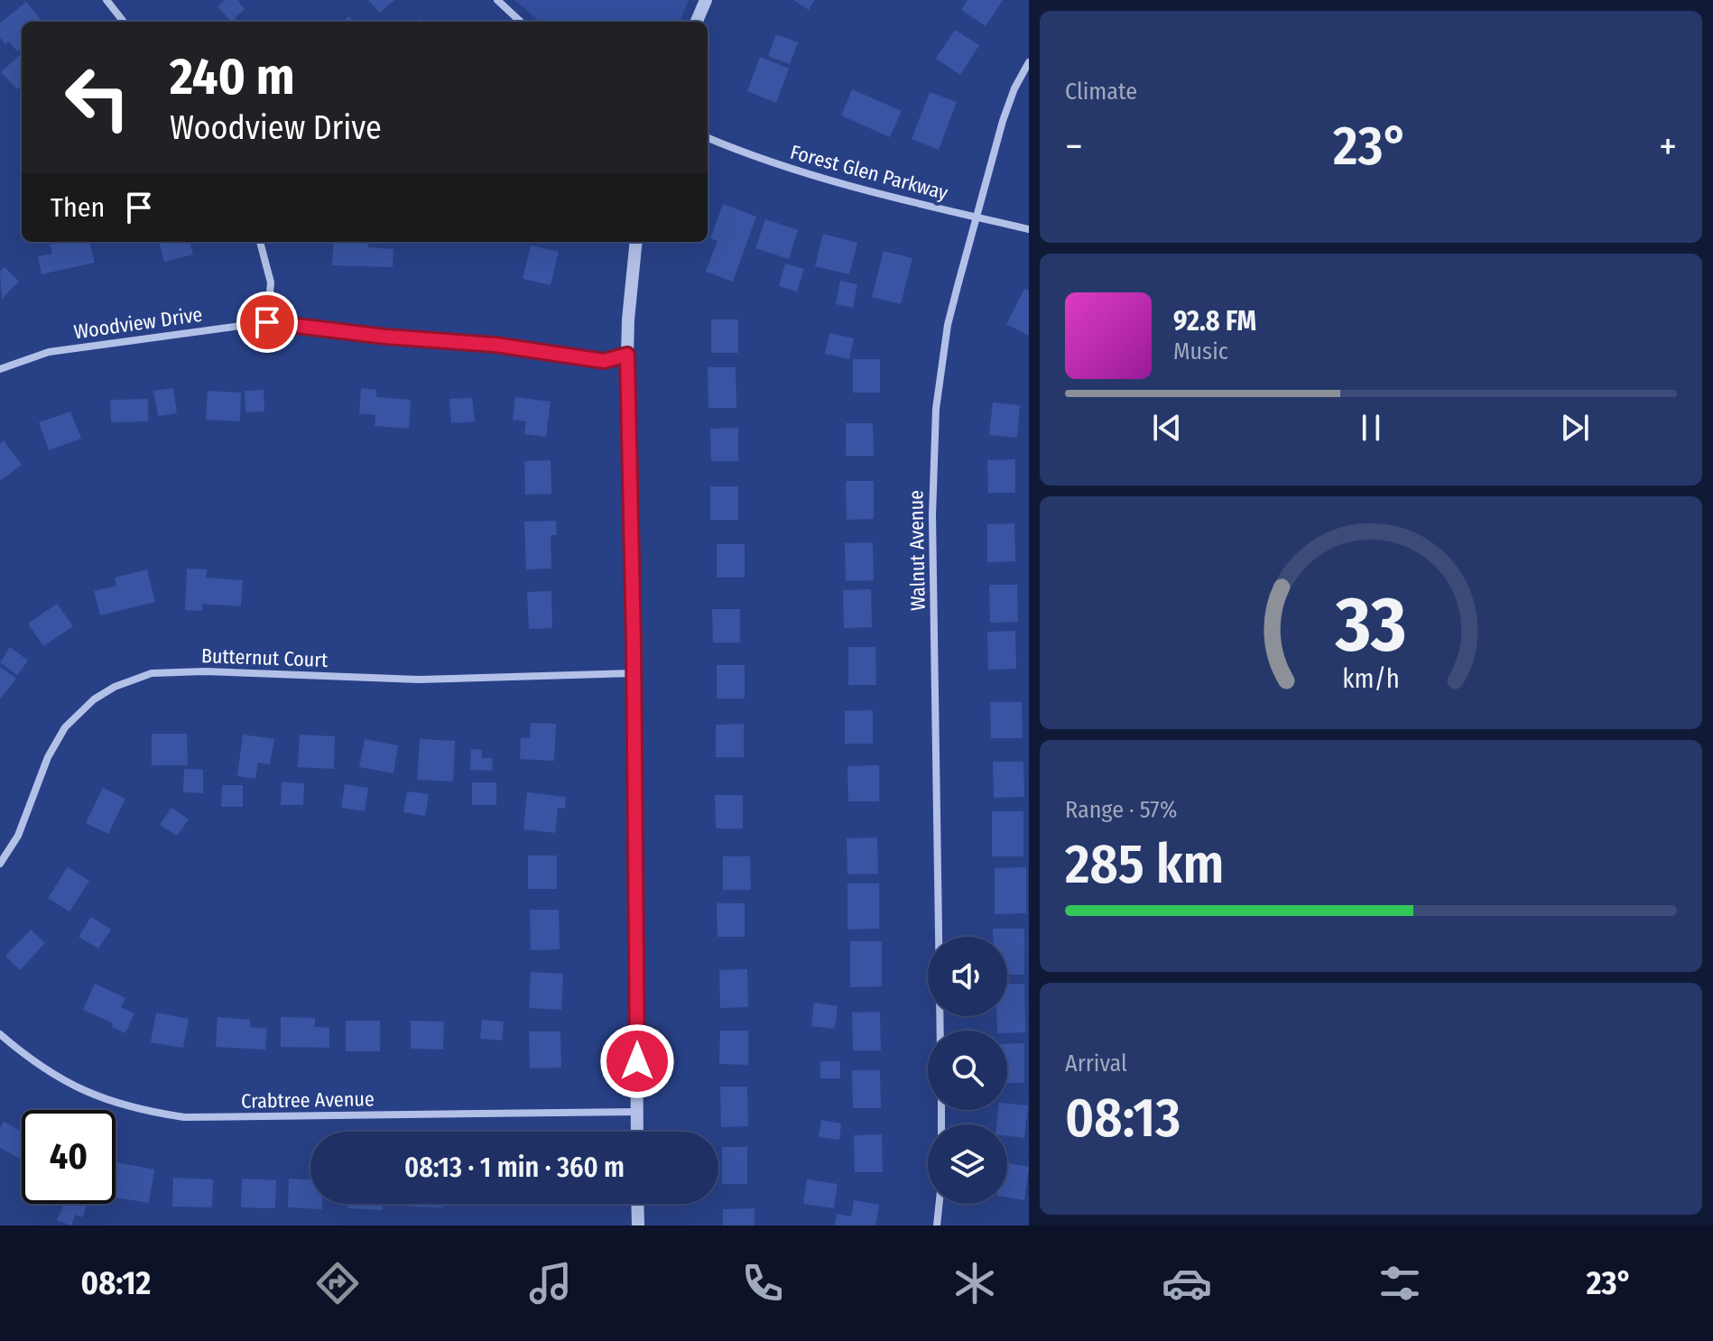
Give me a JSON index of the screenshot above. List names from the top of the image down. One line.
{"streets":{"street":["Forest Glen Parkway","Woodview Drive","Walnut Avenue","Butternut Court","Crabtree Avenue"]},"crossings":[["Forest Glen Parkway","Walnut Avenue"]],"page":{"tile":["Climate",["Range · 57%","285 km"],["Arrival","08:13"]],"turn":["240 m","Woodview Drive"],"heat":["−","23°","+"],"then":"Then","song":["92.8 FM","Music"],"limit":"40","trip":"08:13 · 1 min · 360 m","tabs":["08:12","23°"],"gauge":["33","km/h"]}}
